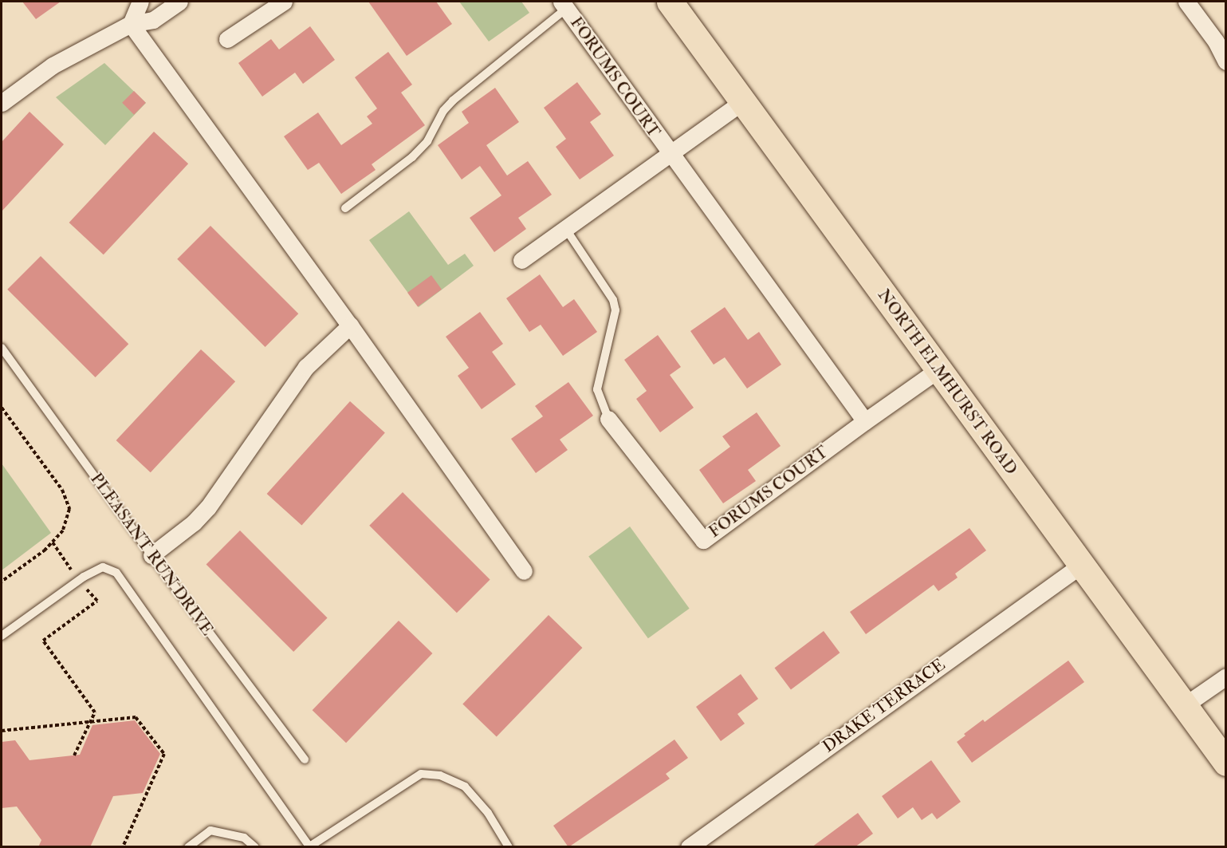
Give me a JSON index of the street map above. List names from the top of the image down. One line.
{"streets":{"main road":["NORTH ELMHURST ROAD"],"street":["FORUMS COURT","DRAKE TERRACE"],"lane":["PLEASANT RUN DRIVE"]},"crossings":[["FORUMS COURT","NORTH ELMHURST ROAD"],["NORTH ELMHURST ROAD","DRAKE TERRACE"]]}
